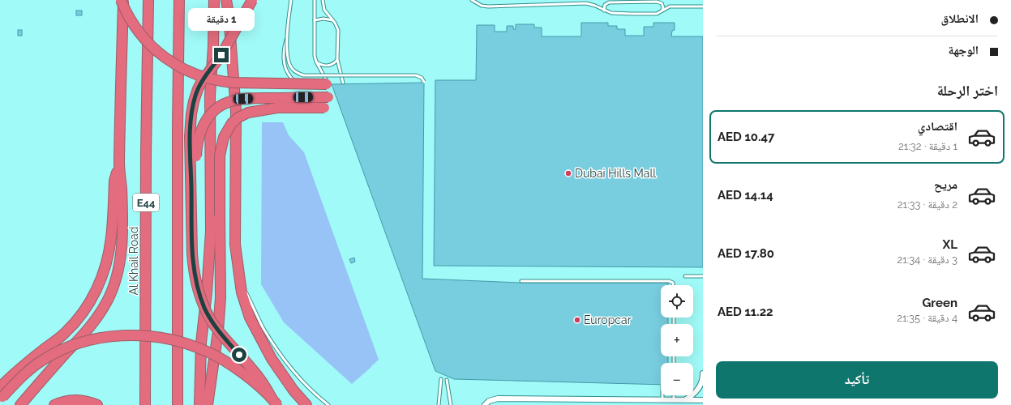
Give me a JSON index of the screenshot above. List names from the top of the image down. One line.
{"streets":{"highway":["E44","Al Khail Road"]},"places":["Dubai Hills Mall","Europcar"],"page":{"banner":["الانطلاق","الوجهة"],"bubble":"1 دقيقة","heading":"اختر الرحلة","list":[{"name":"اقتصادي","note":"1 دقيقة · 21:32","value":"AED 10.47"},{"name":"مريح","note":"2 دقيقة · 21:33","value":"AED 14.14"},{"name":"XL","note":"3 دقيقة · 21:34","value":"AED 17.80"},{"name":"Green","note":"4 دقيقة · 21:35","value":"AED 11.22"}],"map_buttons":["+","−"],"buttons":"تأكيد"}}
